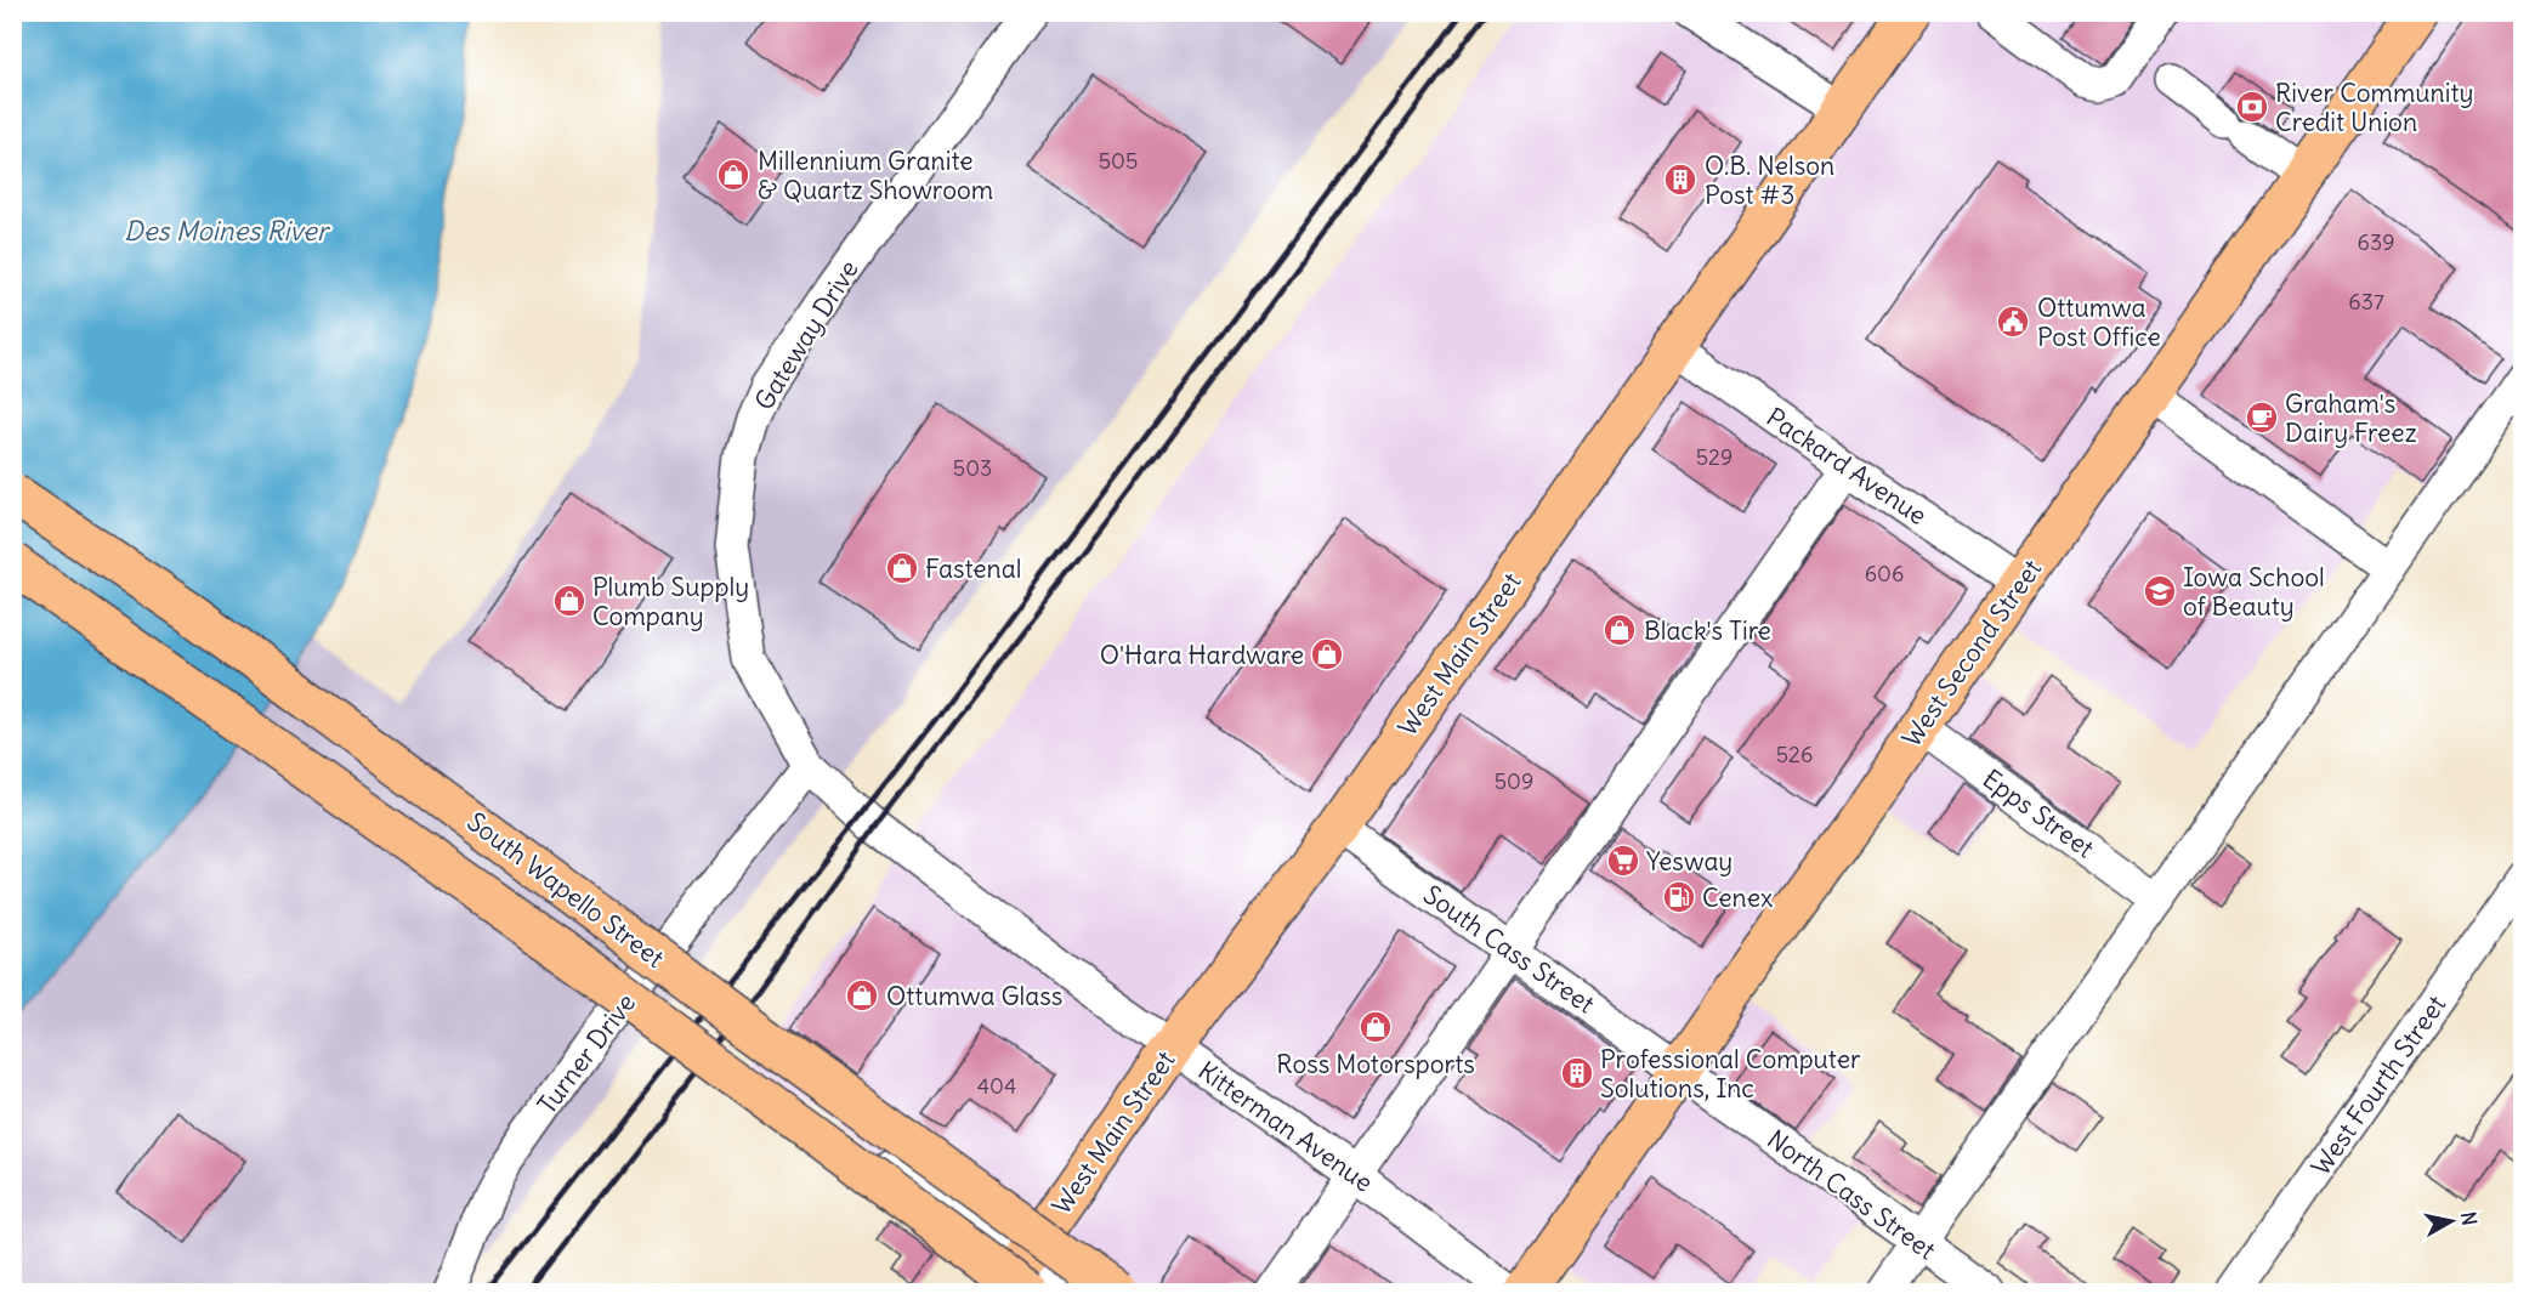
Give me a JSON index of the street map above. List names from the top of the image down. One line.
{"streets":{"main road":["West Second Street","West Main Street","South Wapello Street"],"street":["Gateway Drive","Packard Avenue","Epps Street","South Cass Street","Turner Drive","West Fourth Street","Kitterman Avenue","North Cass Street"]},"crossings":[["Gateway Drive","Turner Drive"],["Gateway Drive","Kitterman Avenue"],["Packard Avenue","West Second Street"],["Packard Avenue","West Main Street"],["West Second Street","Epps Street"],["West Second Street","South Cass Street"],["West Second Street","North Cass Street"],["West Main Street","South Wapello Street"],["West Main Street","South Cass Street"],["West Main Street","Kitterman Avenue"],["South Cass Street","North Cass Street"]],"water":["Des Moines River"],"places":{"bank":["River Community Credit Union"],"shop":["Millennium Granite & Quartz Showroom","Fastenal","Plumb Supply Company","Black's Tire","O'Hara Hardware","Ottumwa Glass","Ross Motorsports"],"building":["O.B. Nelson Post #3","Professional Computer Solutions, Inc"],"public building":["Ottumwa Post Office"],"cafe":["Graham's Dairy Freez"],"school or university":["Iowa School of Beauty"],"supermarket":["Yesway"],"fuel station":["Cenex"]},"house_numbers":["505","639","637","529","503","606","526","509","404"],"north":"right"}
